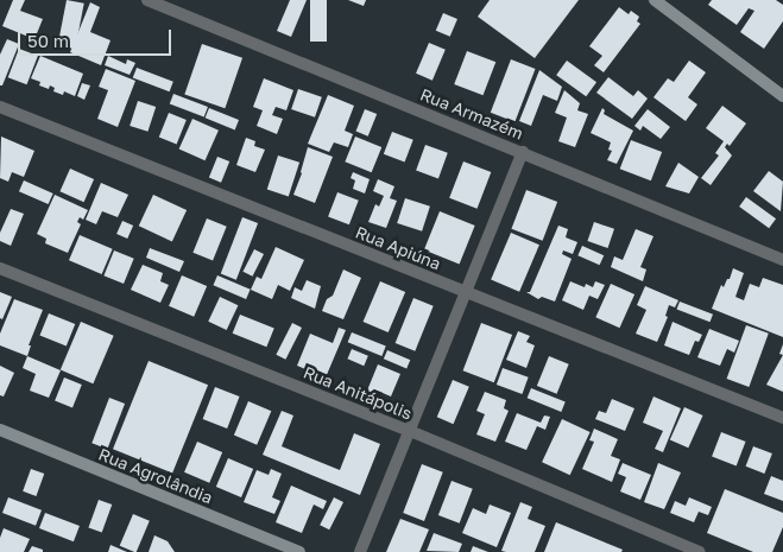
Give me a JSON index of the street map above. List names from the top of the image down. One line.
{"streets":{"street":["Rua Armazém","Rua Apiúna","Rua Anitápolis","Rua Agrolândia"]},"scale_bar":"50 m"}
